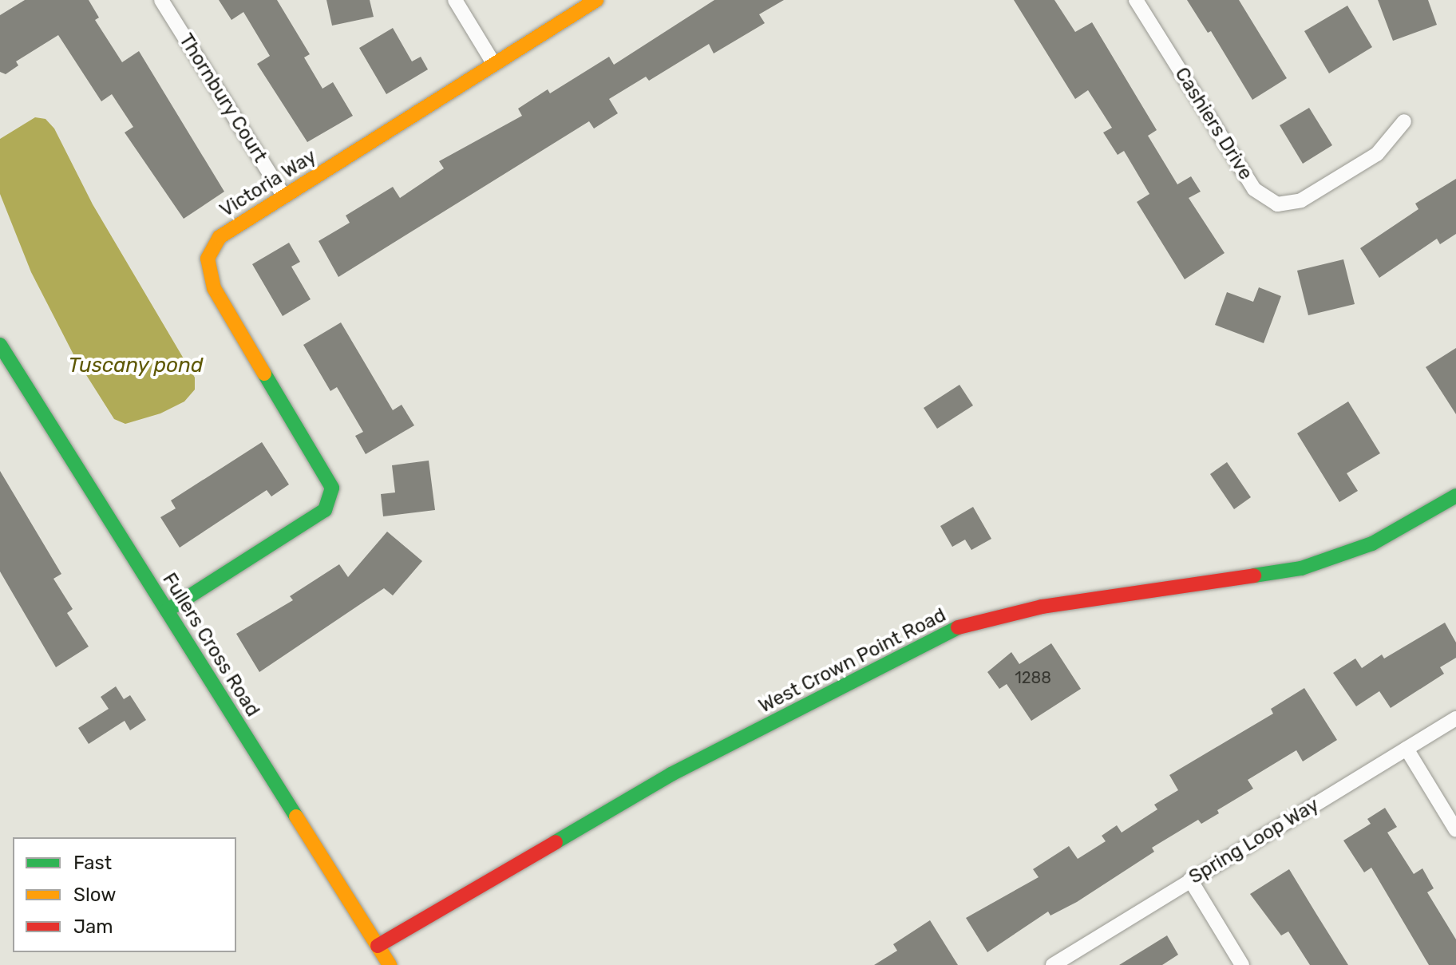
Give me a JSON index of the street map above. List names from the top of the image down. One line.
{"streets":{"street":["Thornbury Court","Cashiers Drive","Victoria Way","Fullers Cross Road","West Crown Point Road","Spring Loop Way"]},"crossings":[["Thornbury Court","Victoria Way"],["Victoria Way","Fullers Cross Road"],["Fullers Cross Road","West Crown Point Road"]],"water":["Tuscany pond"],"house_numbers":["1288"],"legend":["Fast","Slow","Jam"]}
